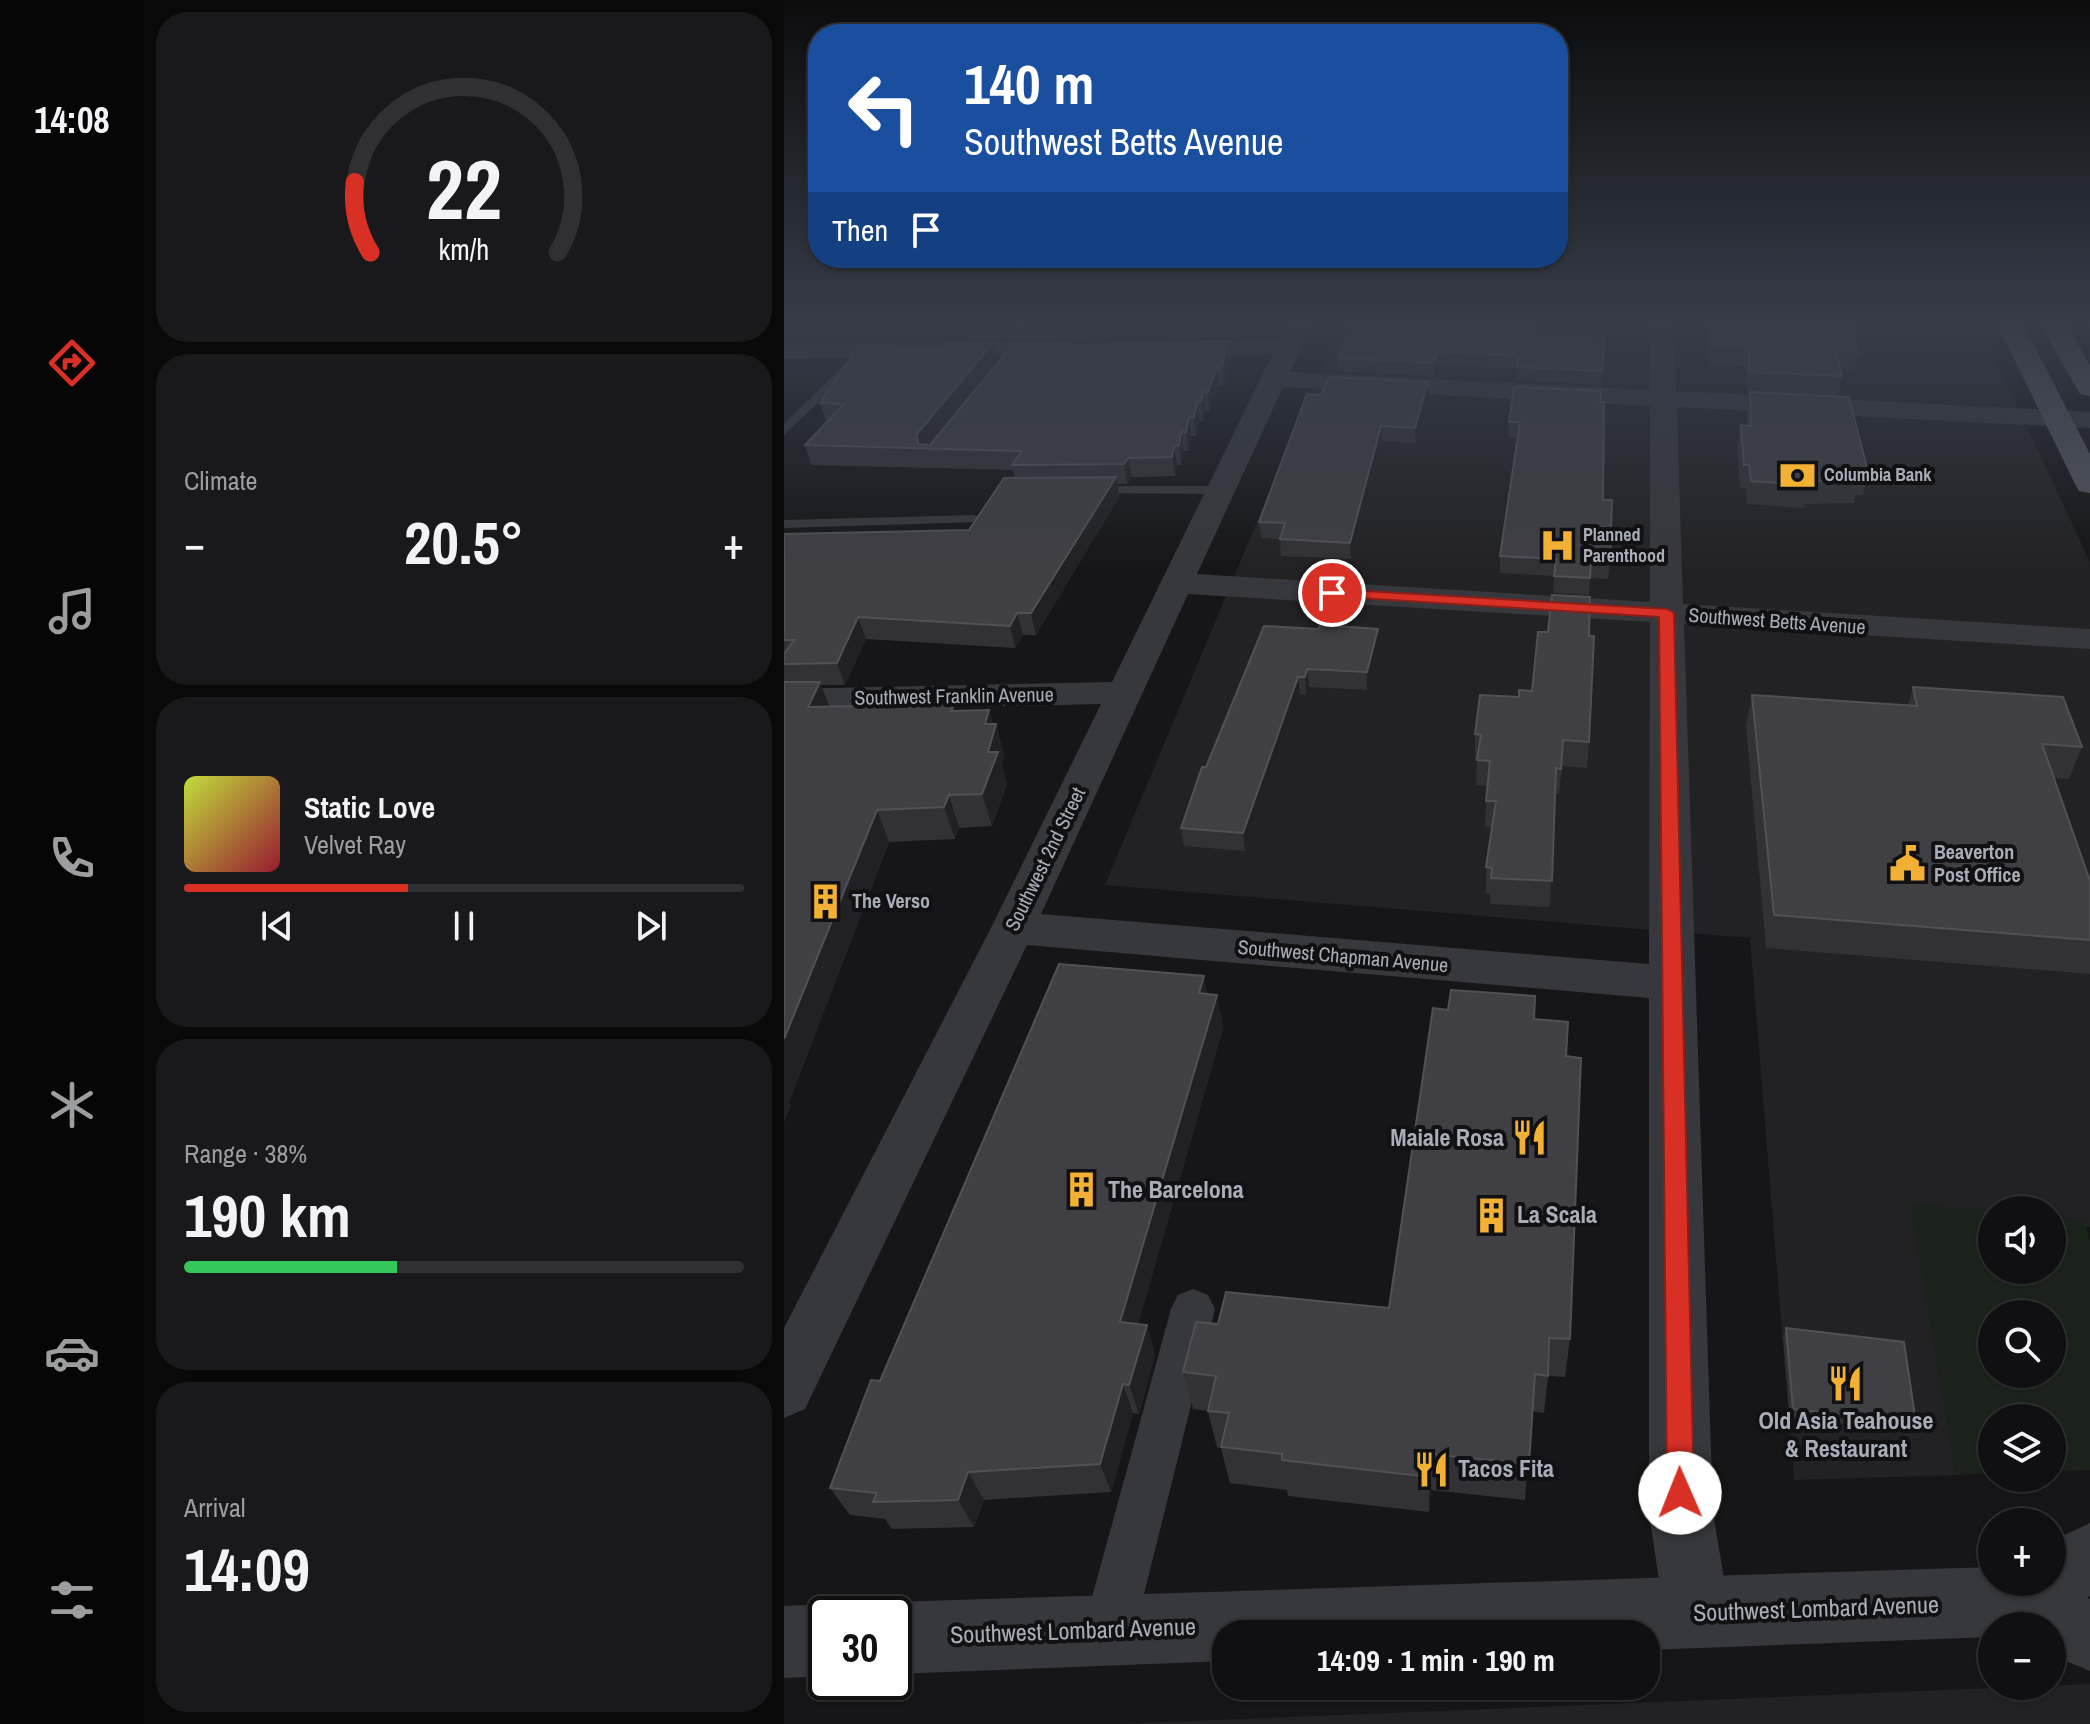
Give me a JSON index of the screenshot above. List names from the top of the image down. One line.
{"streets":{"street":["Southwest Betts Avenue","Southwest Franklin Avenue","Southwest 2nd Street","Southwest Chapman Avenue","Southwest Lombard Avenue"]},"crossings":[["Southwest Betts Avenue","Southwest 2nd Street"],["Southwest Franklin Avenue","Southwest 2nd Street"],["Southwest 2nd Street","Southwest Chapman Avenue"]],"places":{"bank":["Columbia Bank"],"hospital":["Planned Parenthood"],"public building":["Beaverton Post Office"],"building":["The Verso","The Barcelona","La Scala"],"restaurant":["Maiale Rosa","Old Asia Teahouse & Restaurant","Tacos Fita"]},"page":{"tabs":"14:08","turn":["140 m","Southwest Betts Avenue"],"then":"Then","tile":["Climate",["Range · 38%","190 km"],["Arrival","14:09"]],"heat":["−","20.5°","+"],"song":["Static Love","Velvet Ray"],"map_buttons":["+","−"],"limit":"30","trip":"14:09 · 1 min · 190 m","gauge":["22","km/h"]}}
